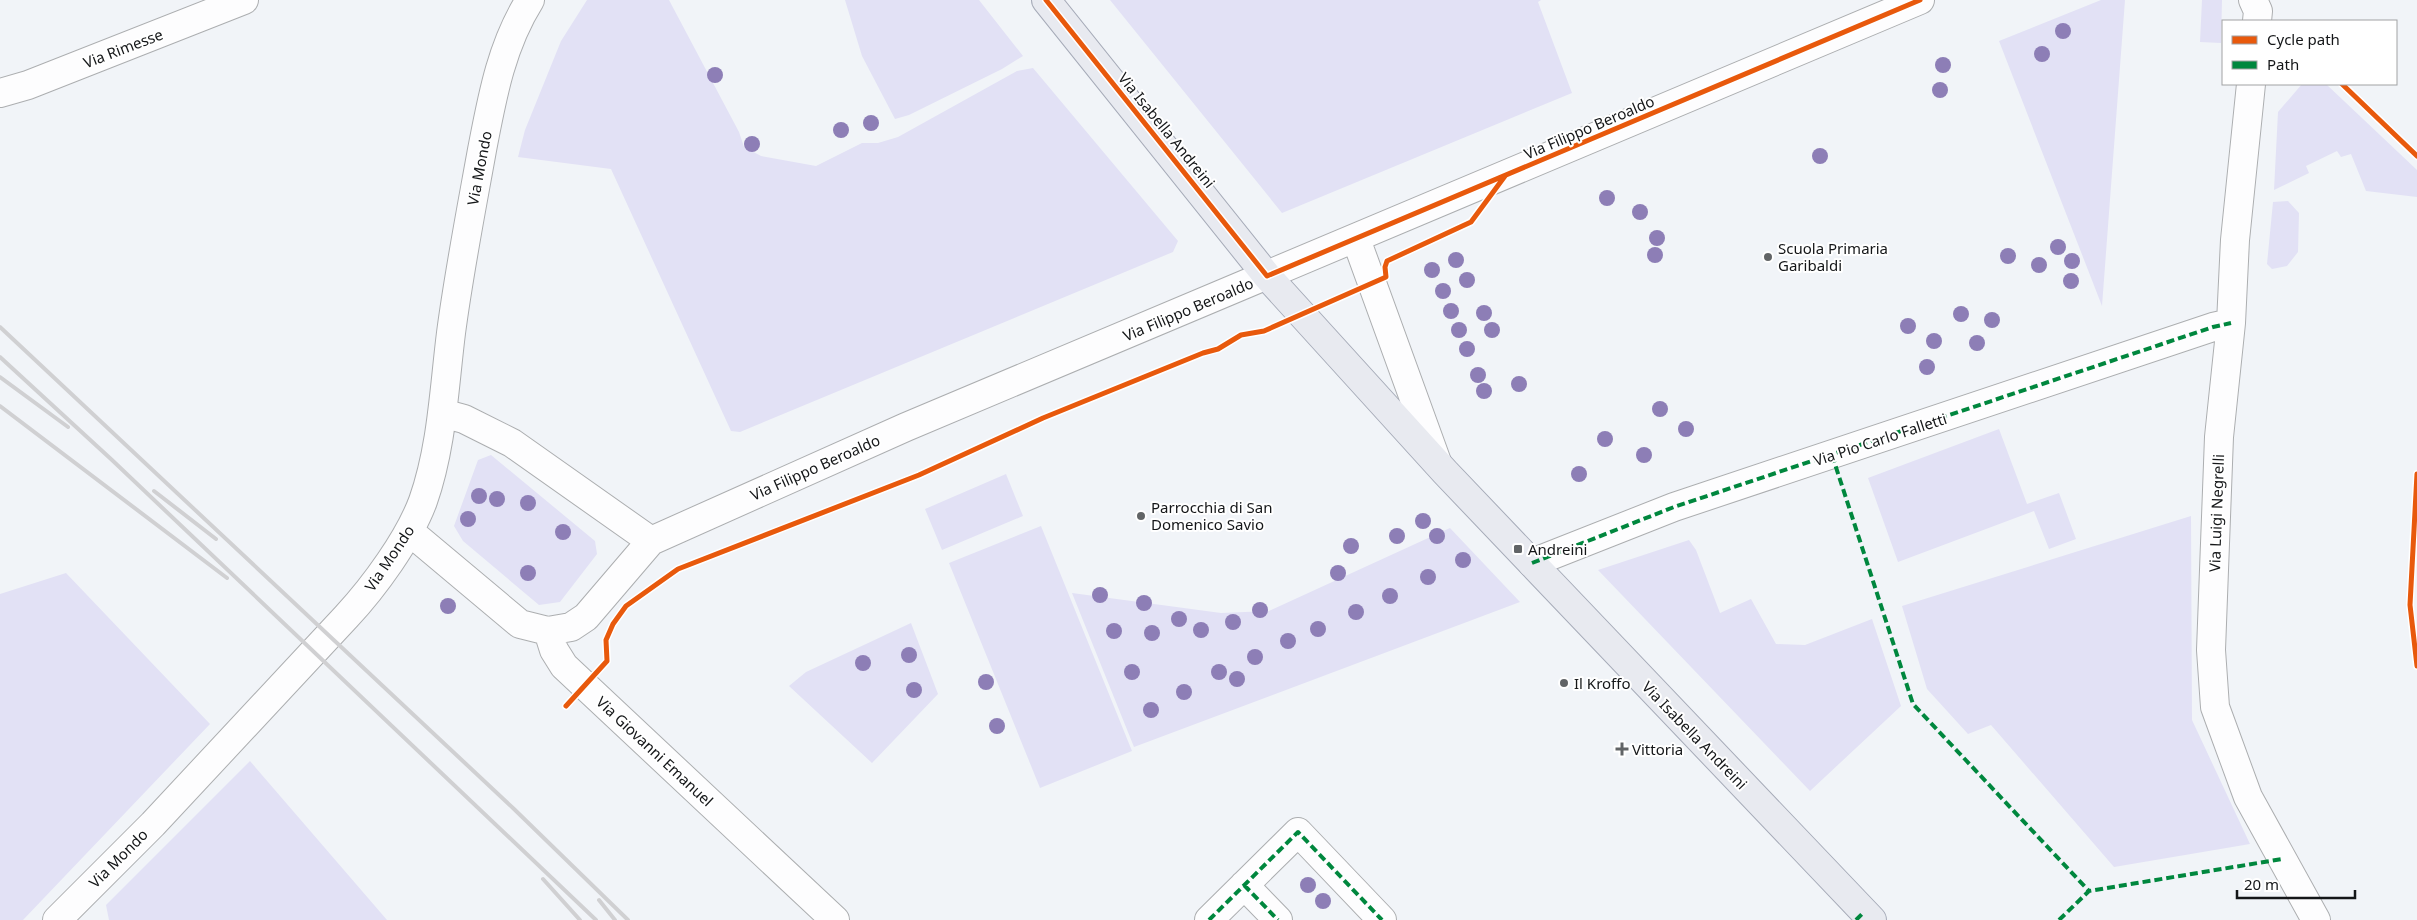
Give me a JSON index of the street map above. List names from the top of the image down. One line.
{"streets":{"main road":["Via Isabella Andreini"],"street":["Via Rimesse","Via Filippo Beroaldo","Via Mondo","Via Pio Carlo Falletti","Via Luigi Negrelli","Via Giovanni Emanuel"]},"crossings":[["Via Filippo Beroaldo","Via Isabella Andreini"],["Via Filippo Beroaldo","Via Giovanni Emanuel"],["Via Isabella Andreini","Via Pio Carlo Falletti"],["Via Pio Carlo Falletti","Via Luigi Negrelli"]],"places":{"other":["Scuola Primaria Garibaldi","Parrocchia di San Domenico Savio","Il Kroffo"],"transit":["Andreini"],"health":["Vittoria"]},"legend":["Cycle path","Path"],"scale_bar":"20 m"}
